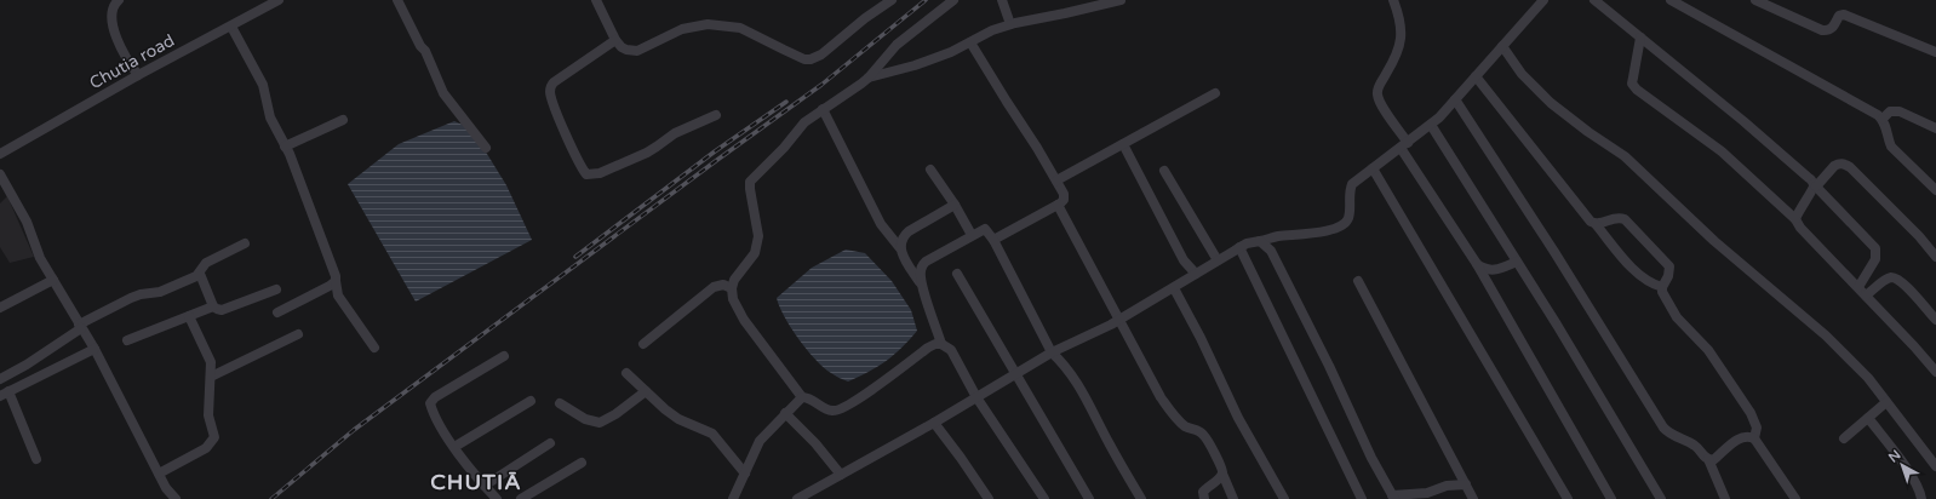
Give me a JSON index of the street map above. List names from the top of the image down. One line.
{"streets":{"street":["Chutia road"]},"districts":["CHUTIĀ"],"north":"top left"}
